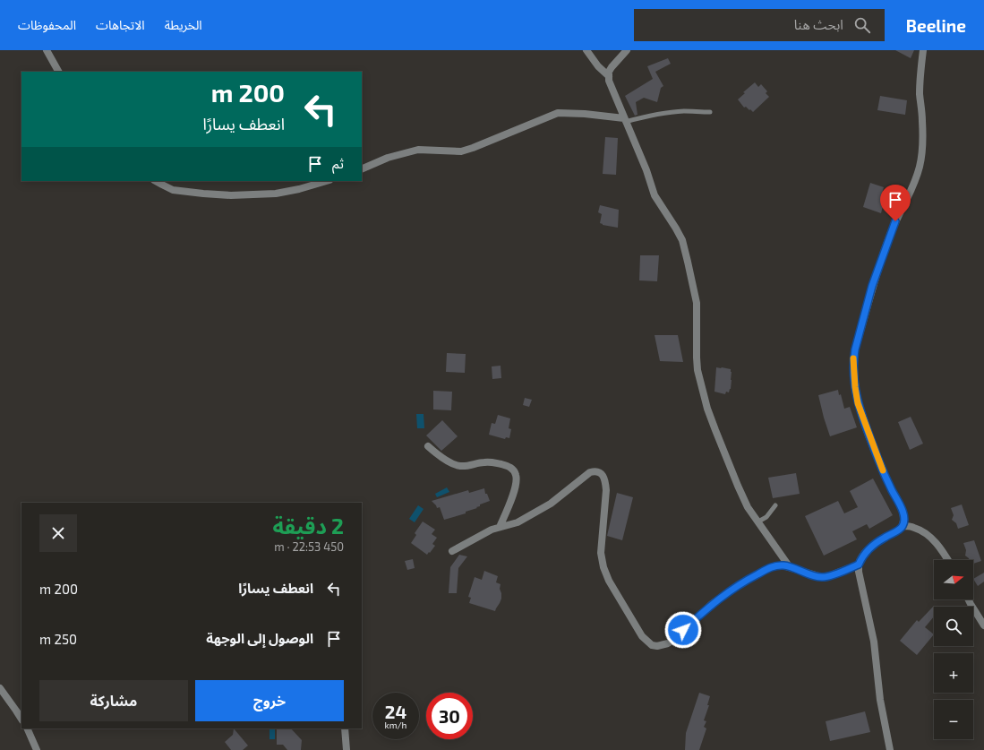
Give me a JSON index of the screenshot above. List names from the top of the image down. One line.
{"north":"right","page":{"header":"Beeline","search":"ابحث هنا","nav":["الخريطة","الاتجاهات","المحفوظات"],"turn":["200 m","انعطف يسارًا"],"then":"ثم","heading":["2 دقيقة","450 m · 22:53"],"map_buttons":["+","−"],"list":[{"name":"انعطف يسارًا","value":"200 m"},{"name":"الوصول إلى الوجهة","value":"250 m"}],"buttons":["خروج","مشاركة"],"speed":"24 km/h","limit":"30"}}
